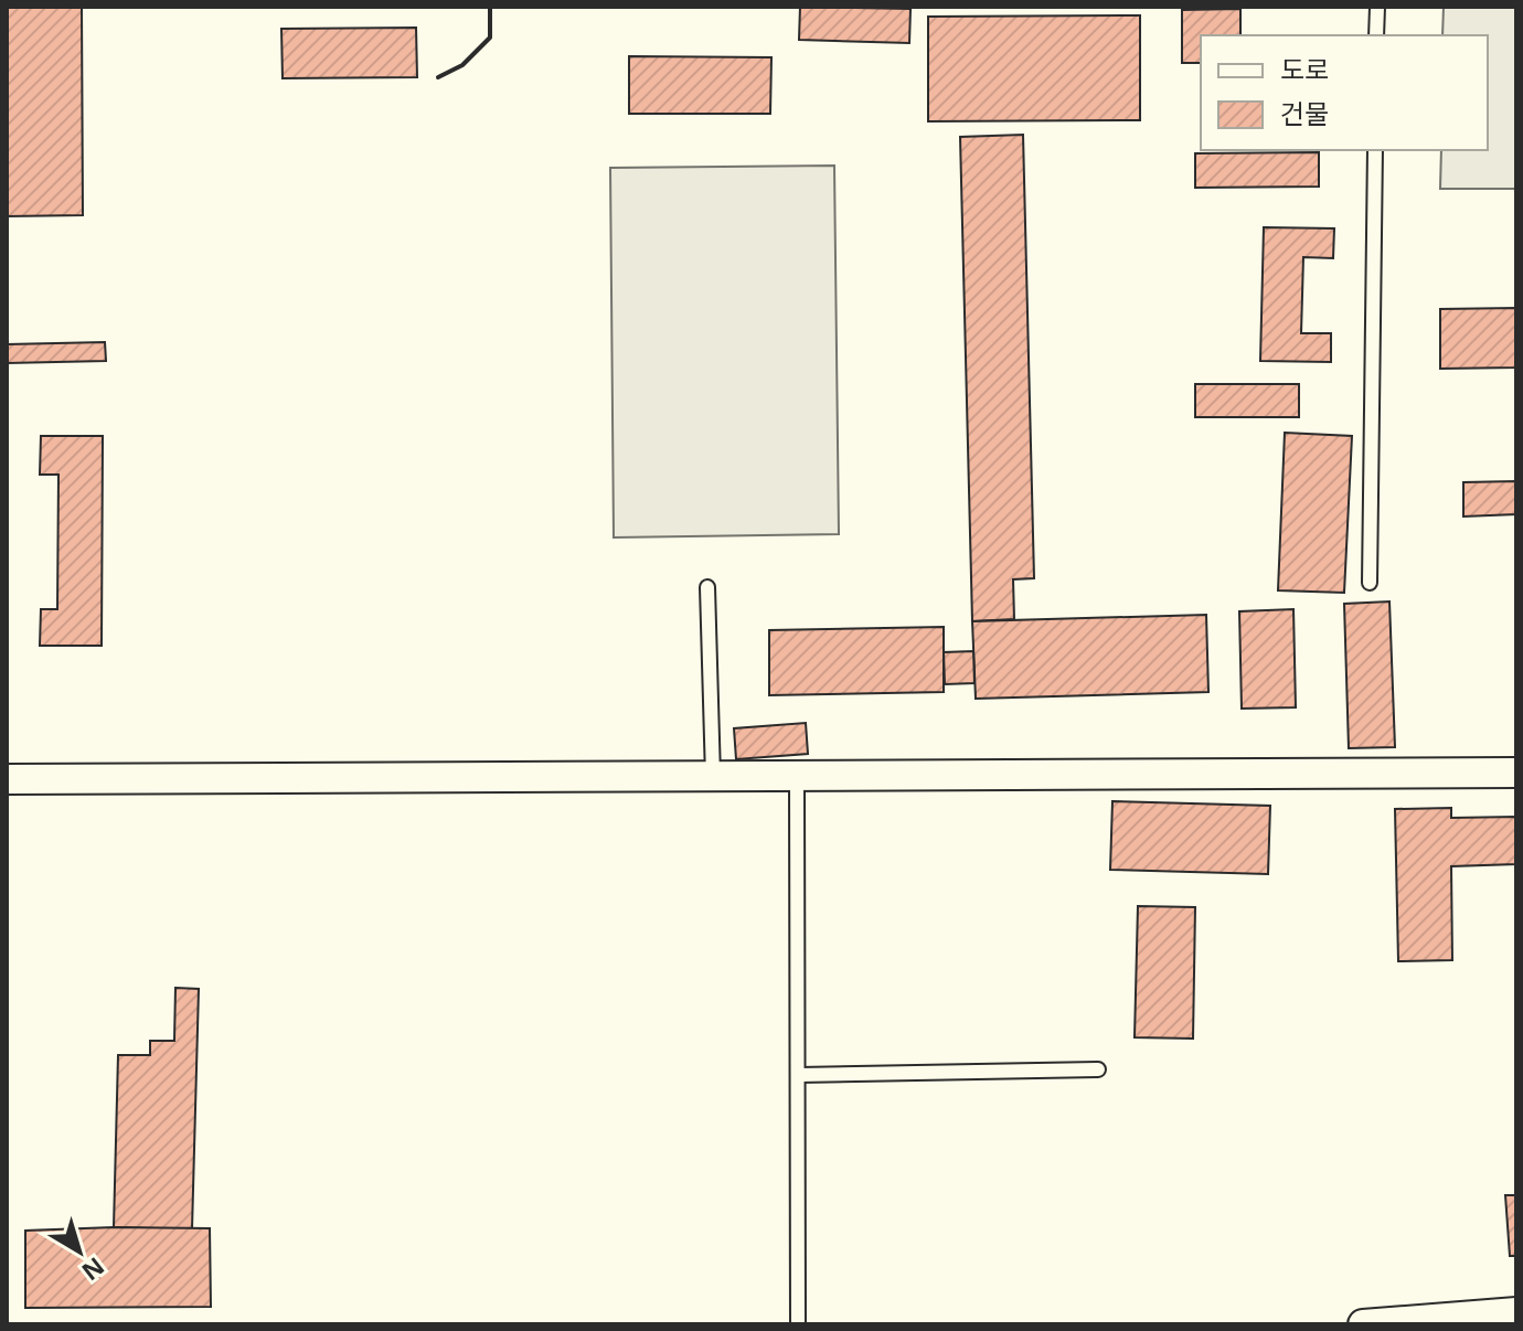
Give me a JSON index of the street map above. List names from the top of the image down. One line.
{"legend":["도로","건물"],"north":"bottom right"}
